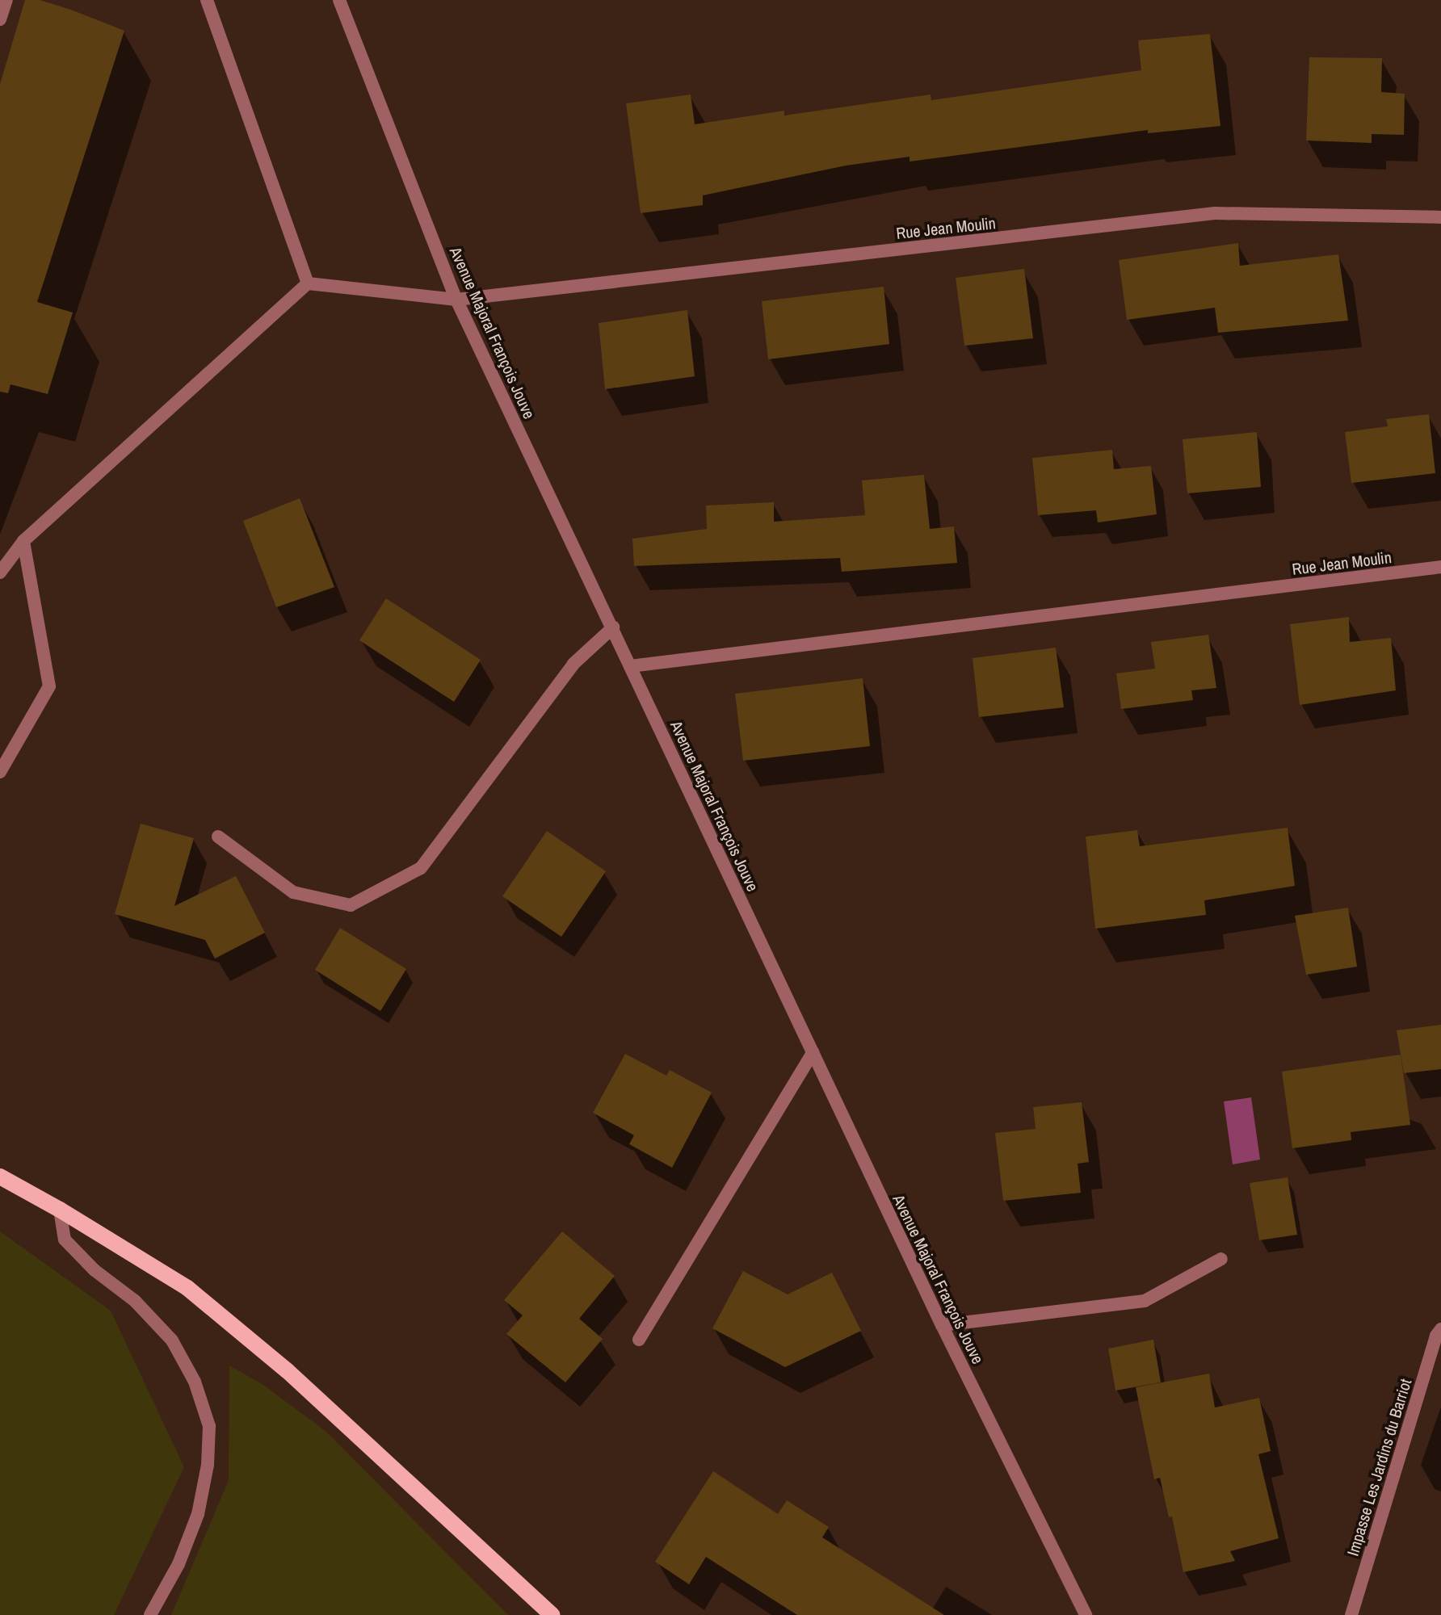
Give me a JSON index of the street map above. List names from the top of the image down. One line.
{"streets":{"street":["Rue Jean Moulin","Avenue Majoral François Jouve","Impasse Les Jardins du Barriot"]},"crossings":[["Rue Jean Moulin","Avenue Majoral François Jouve"]]}
